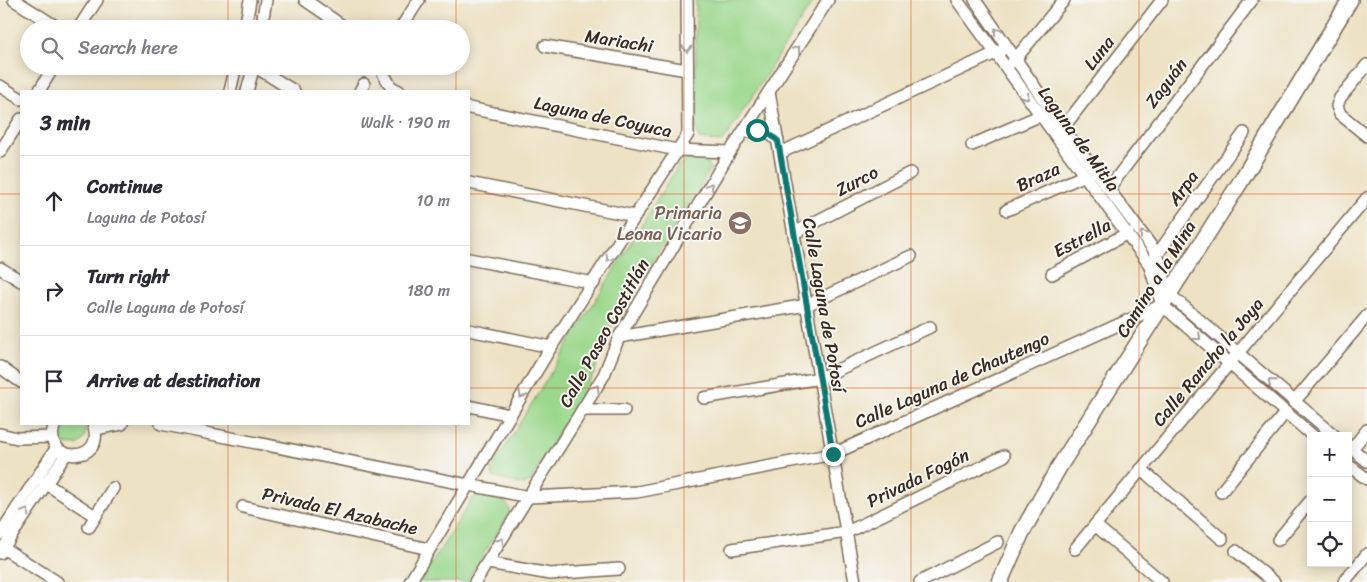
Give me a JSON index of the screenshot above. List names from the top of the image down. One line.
{"streets":{"main road":["Camino a la Mina"],"street":["Mariachi","Luna","Zaguán","Laguna de Coyuca","Laguna de Mitla","Braza","Zurco","Arpa","Estrella","Calle Laguna de Potosí","Calle Paseo Costitlán","Calle Rancho la Joya","Calle Laguna de Chautengo","Privada Fogón","Privada El Azabache"]},"crossings":[["Mariachi","Calle Paseo Costitlán"],["Luna","Laguna de Mitla"],["Zaguán","Laguna de Mitla"],["Laguna de Coyuca","Calle Paseo Costitlán"],["Laguna de Mitla","Braza"],["Laguna de Mitla","Arpa"],["Laguna de Mitla","Estrella"],["Laguna de Mitla","Camino a la Mina"],["Laguna de Mitla","Calle Laguna de Chautengo"],["Zurco","Calle Laguna de Potosí"],["Camino a la Mina","Calle Laguna de Chautengo"],["Calle Laguna de Potosí","Calle Paseo Costitlán"],["Calle Laguna de Potosí","Calle Laguna de Chautengo"],["Calle Laguna de Potosí","Privada Fogón"],["Calle Paseo Costitlán","Calle Laguna de Chautengo"],["Calle Paseo Costitlán","Privada El Azabache"]],"places":{"school or university":["Primaria Leona Vicario"]},"page":{"search":"Search here","heading":["3 min","Walk · 190 m"],"list":[["Continue","Laguna de Potosí","10 m"],["Turn right","Calle Laguna de Potosí","180 m"],"Arrive at destination"],"map_buttons":["+","−"]}}
